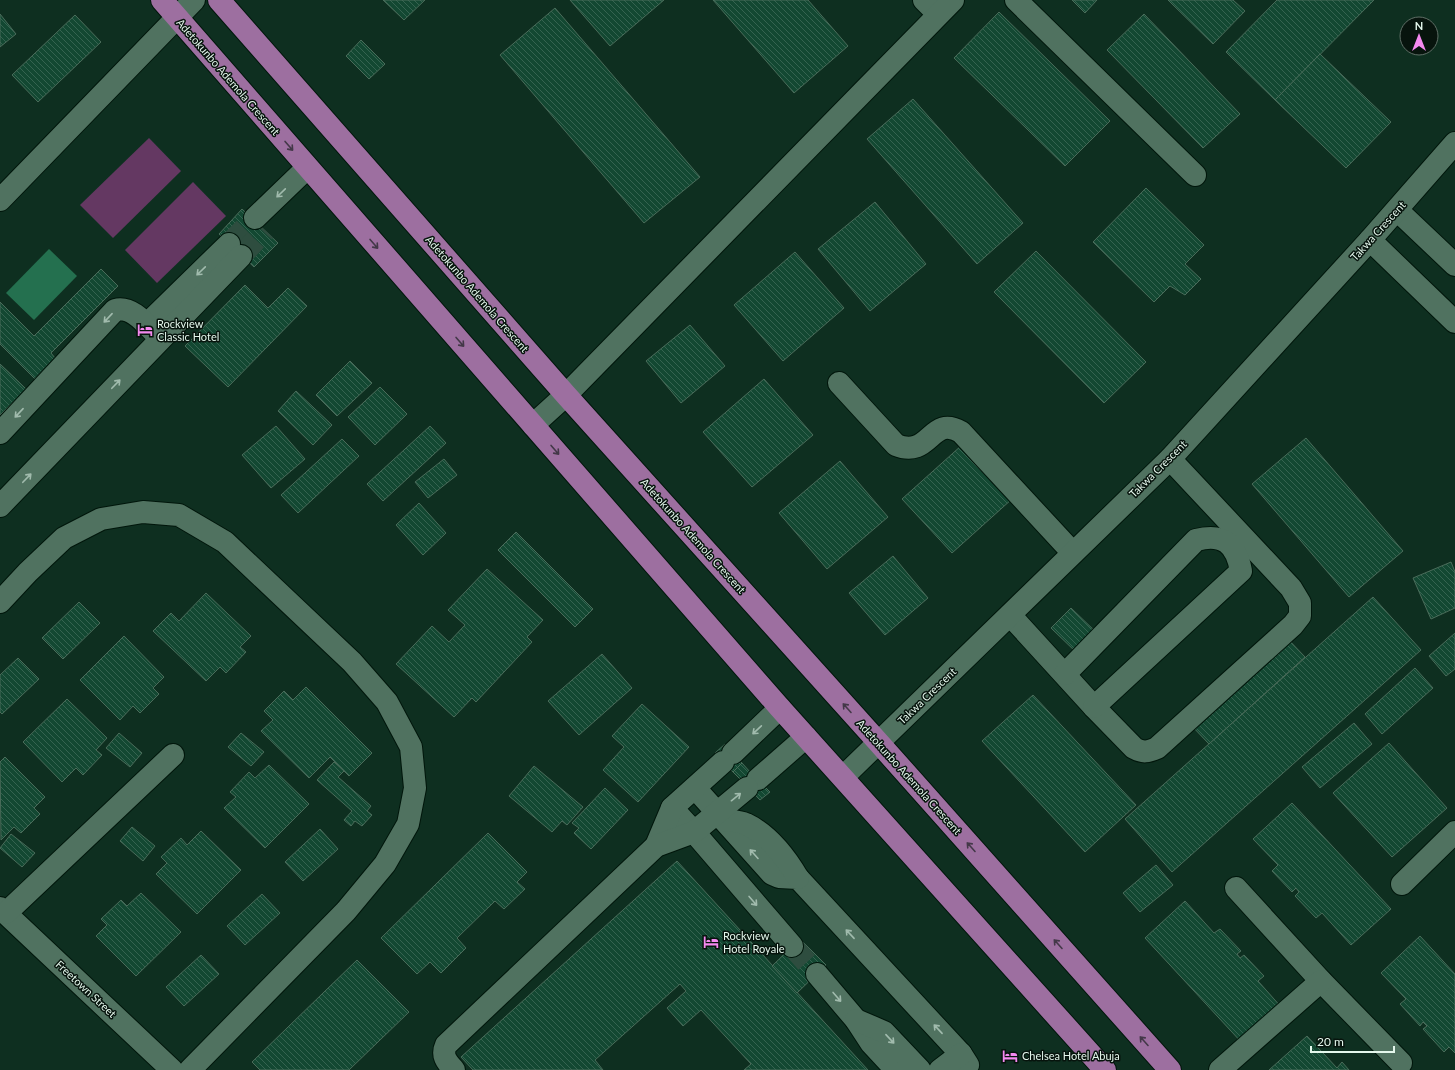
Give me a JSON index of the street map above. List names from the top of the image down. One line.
{"streets":{"main road":["Adetokunbo Ademola Crescent"],"street":["Takwa Crescent","Freetown Street"]},"crossings":[["Adetokunbo Ademola Crescent","Takwa Crescent"]],"places":{"hotel":["Rockview Classic Hotel","Rockview Hotel Royale","Chelsea Hotel Abuja"]},"scale_bar":"20 m","north":"top"}
